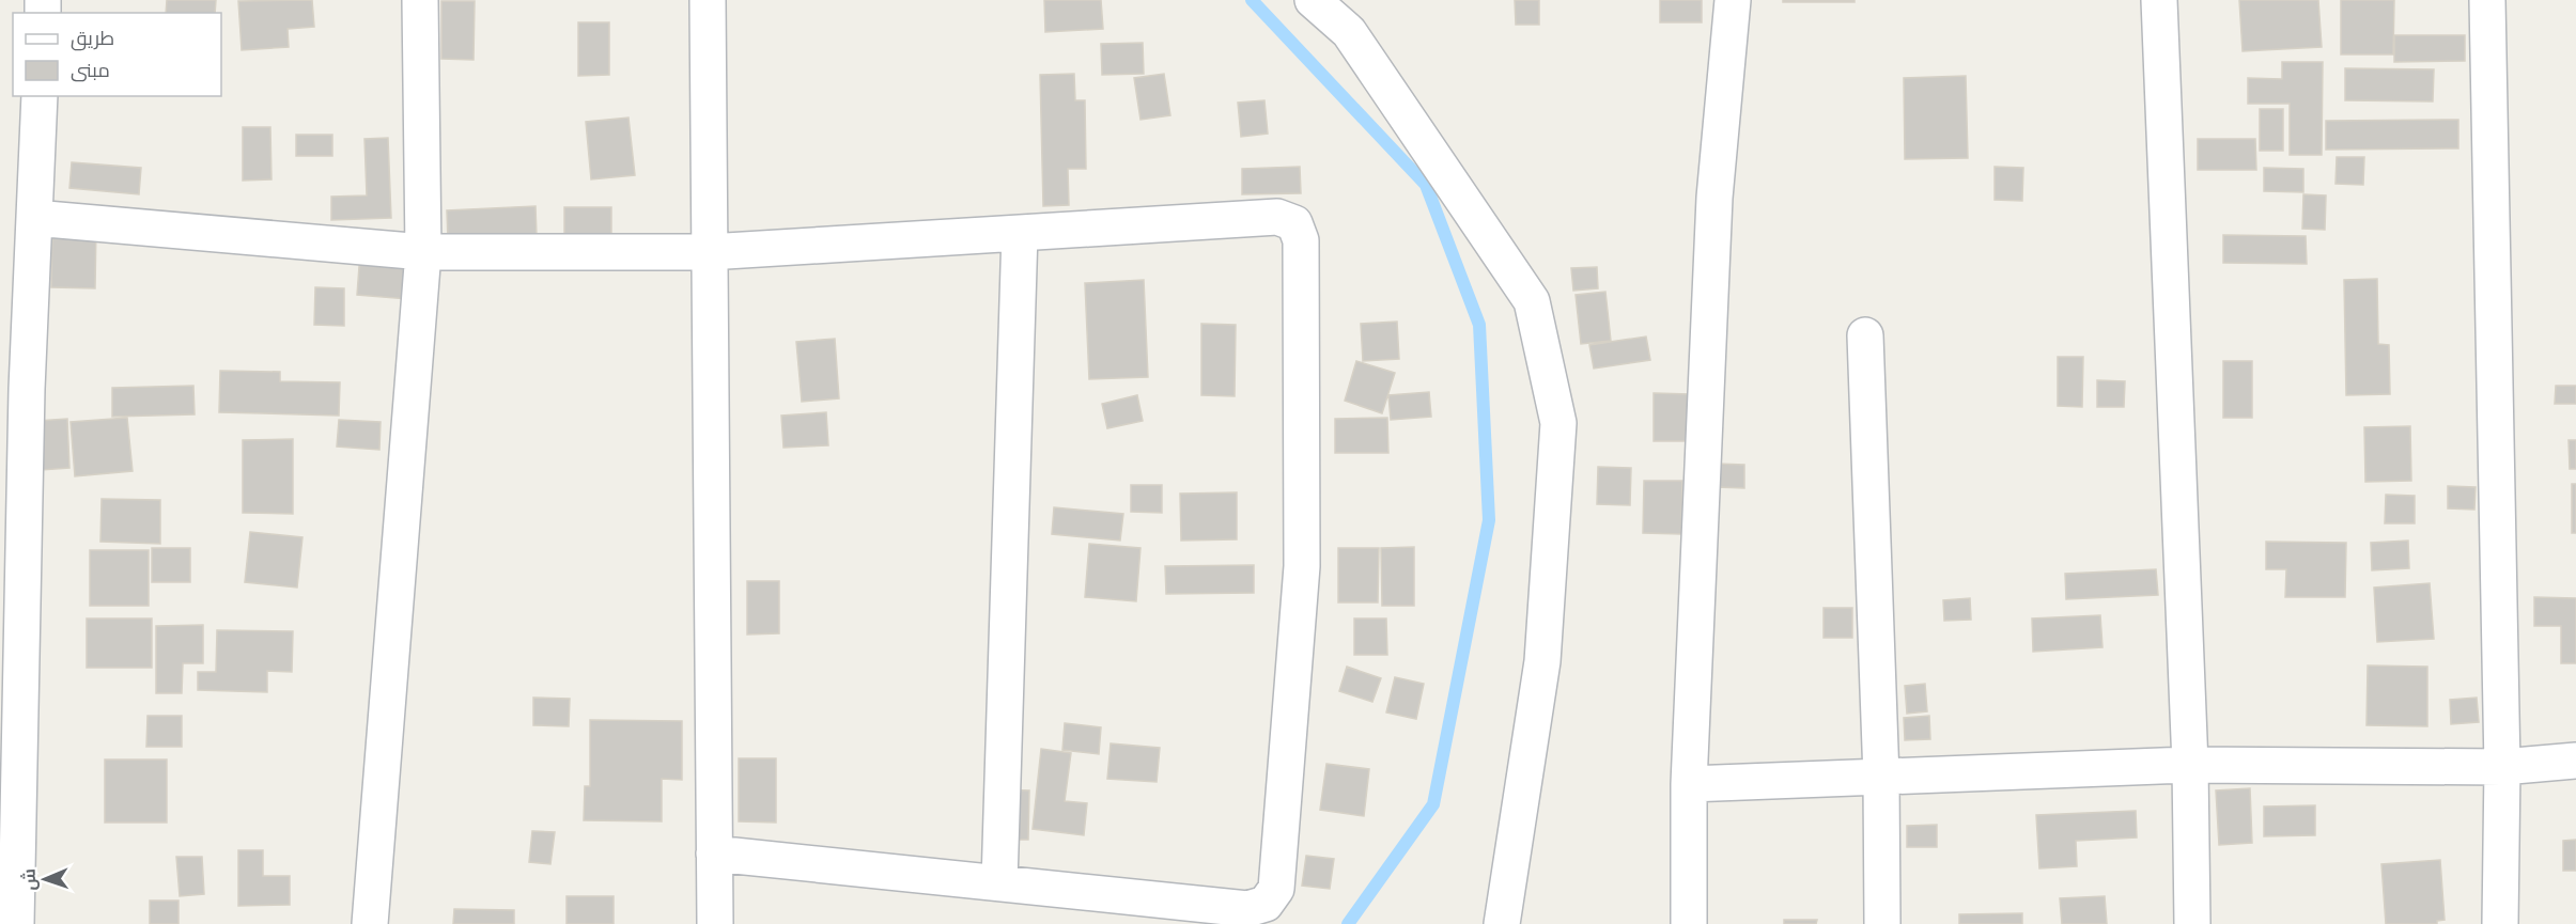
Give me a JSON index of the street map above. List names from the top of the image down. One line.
{"legend":["طريق","مبنى"],"north":"left"}
